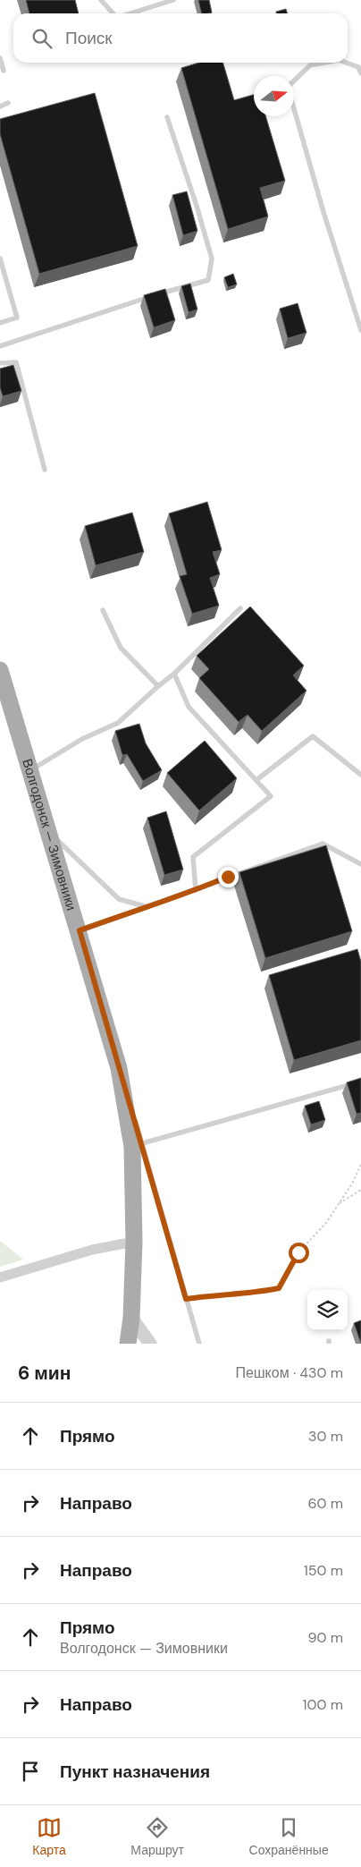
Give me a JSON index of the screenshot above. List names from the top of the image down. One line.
{"streets":{"main road":["Волгодонск — Зимовники"]},"north":"right","page":{"search":"Поиск","heading":["6 мин","Пешком · 430 m"],"list":[["Прямо","30 m"],["Направо","60 m"],["Направо","150 m"],["Прямо","Волгодонск — Зимовники","90 m"],["Направо","100 m"],"Пункт назначения"],"nav":["Карта","Маршрут","Сохранённые"]}}
